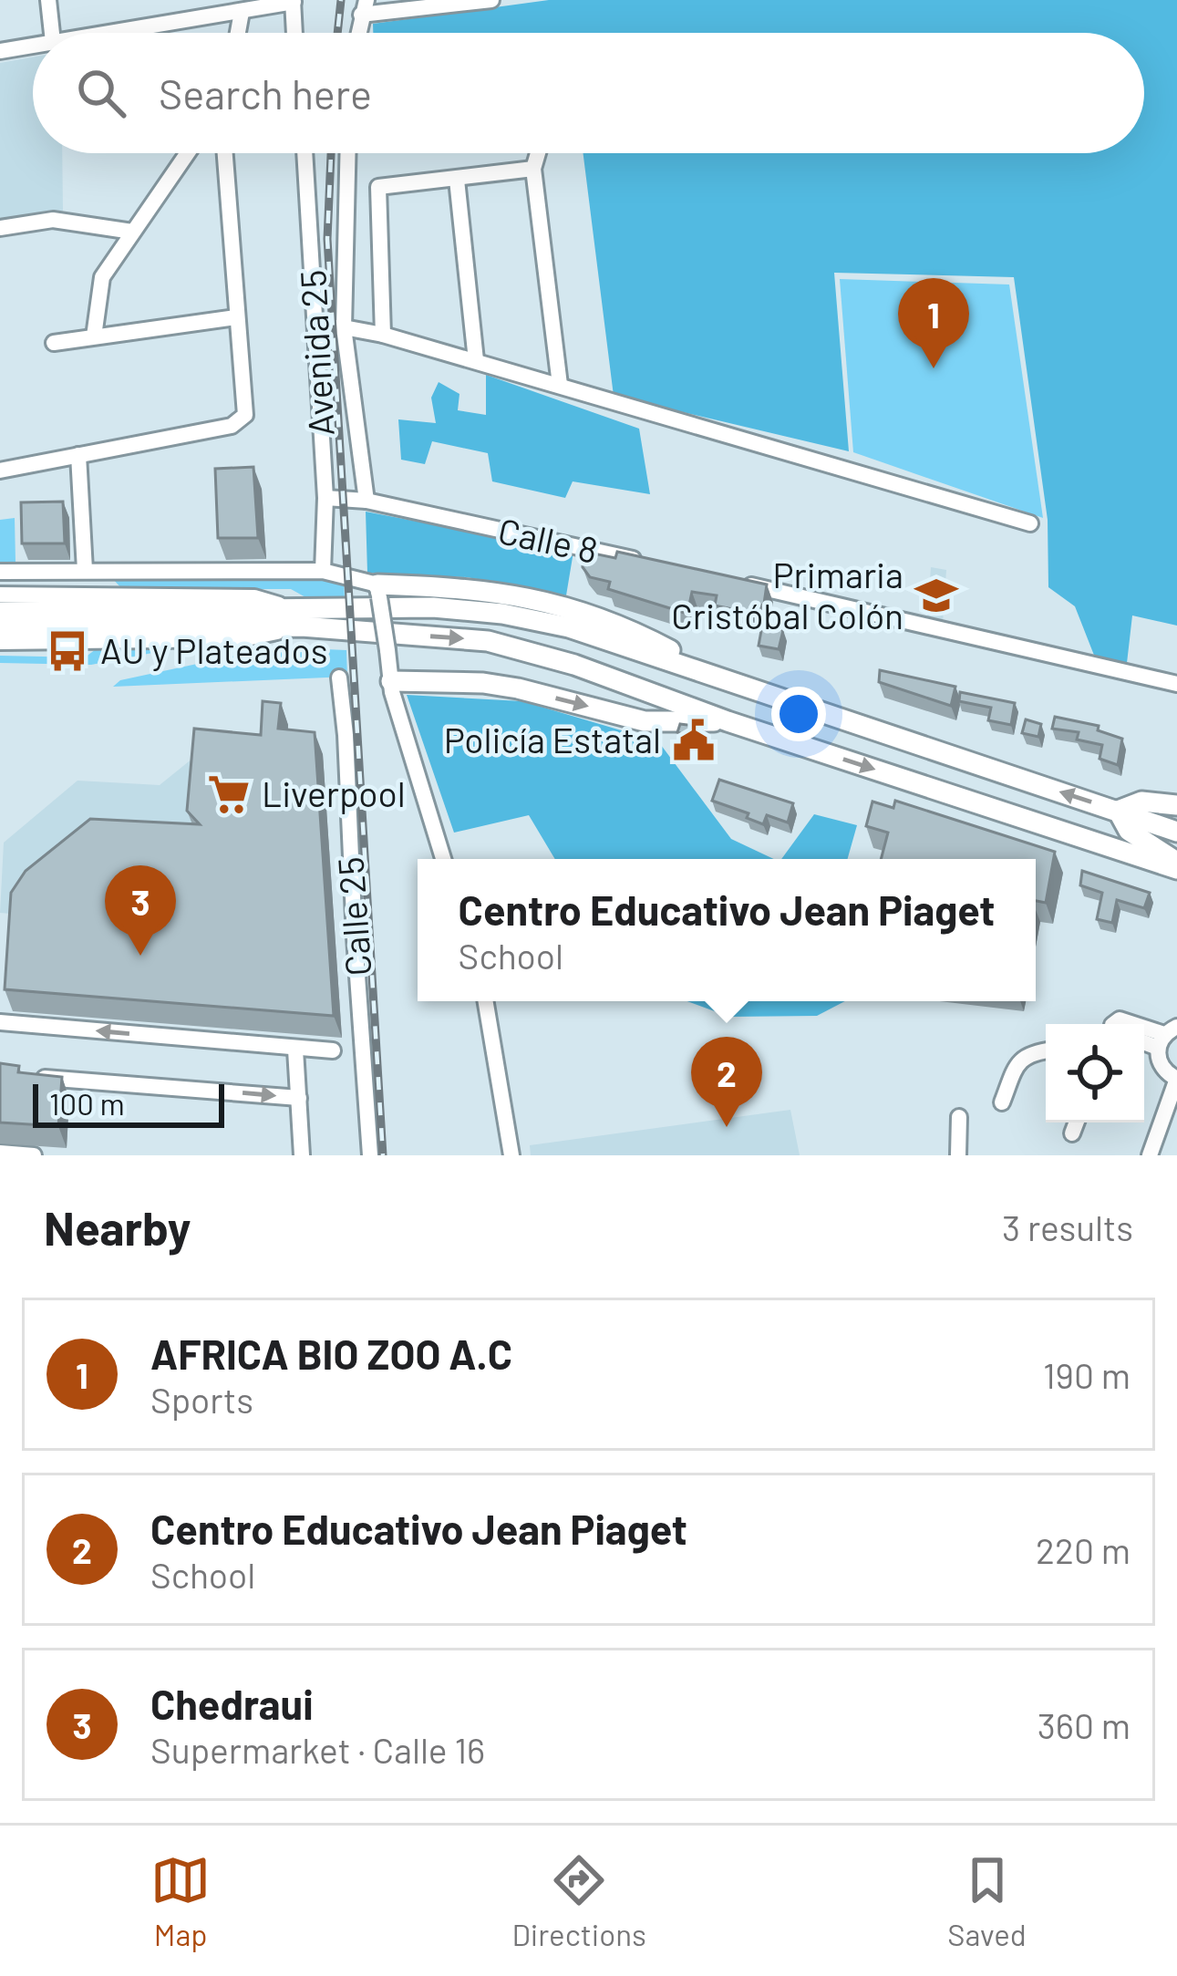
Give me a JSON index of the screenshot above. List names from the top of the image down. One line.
{"streets":{"street":["Avenida 25","Calle 8","Calle 25"]},"crossings":[["Avenida 25","Calle 8"]],"places":{"school or university":["Primaria Cristóbal Colón"],"bus stop":["AU y Plateados"],"public building":["Policía Estatal"],"supermarket":["Liverpool"]},"scale_bar":"100 m","page":{"search":"Search here","pins":["1","3","2"],"popup":["Centro Educativo Jean Piaget","School"],"scale":"100 m","heading":["Nearby","3 results"],"list":[{"mark":"1","name":"AFRICA BIO ZOO A.C","note":"Sports","value":"190 m"},{"mark":"2","name":"Centro Educativo Jean Piaget","note":"School","value":"220 m"},{"mark":"3","name":"Chedraui","note":"Supermarket · Calle 16","value":"360 m"}],"nav":["Map","Directions","Saved"]}}
